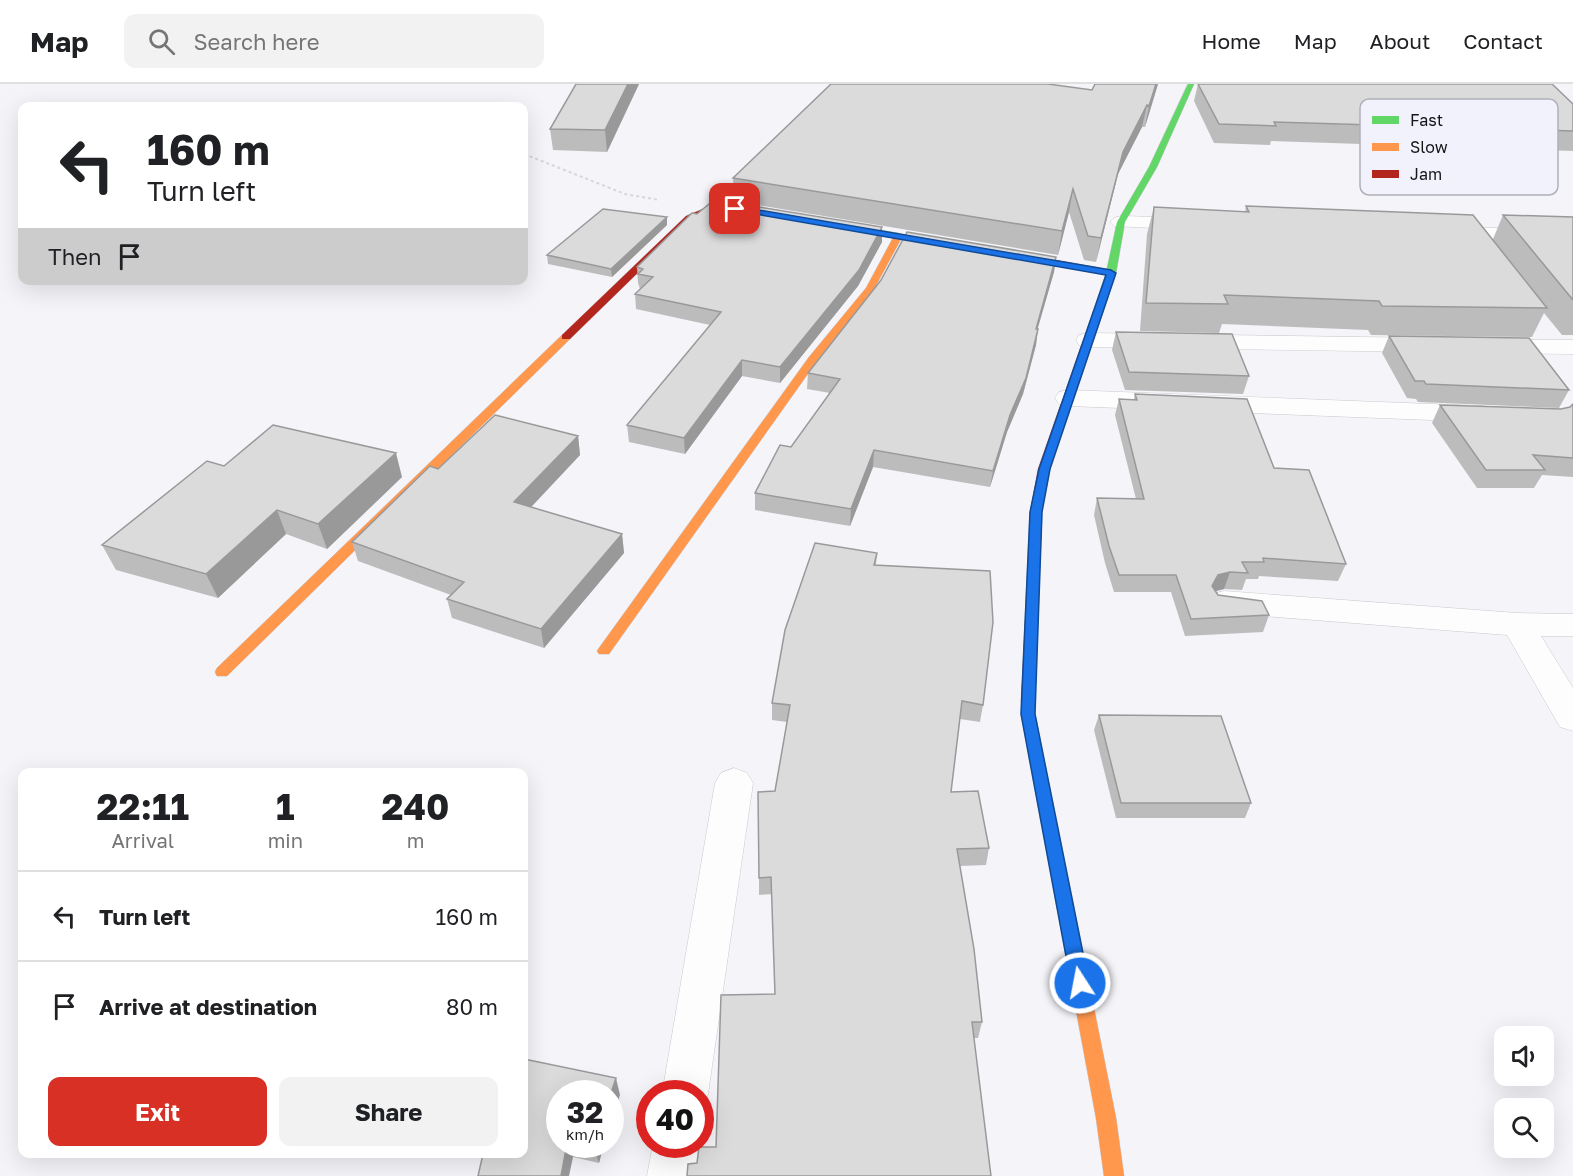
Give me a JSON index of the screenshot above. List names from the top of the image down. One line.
{"legend":["Fast","Slow","Jam"],"page":{"header":"Map","search":"Search here","nav":["Home","Map","About","Contact"],"turn":["160 m","Turn left"],"then":"Then","eta":["22:11","Arrival","1","min","240","m"],"list":[{"name":"Turn left","value":"160 m"},{"name":"Arrive at destination","value":"80 m"}],"buttons":["Exit","Share"],"speed":"32 km/h","limit":"40"}}
